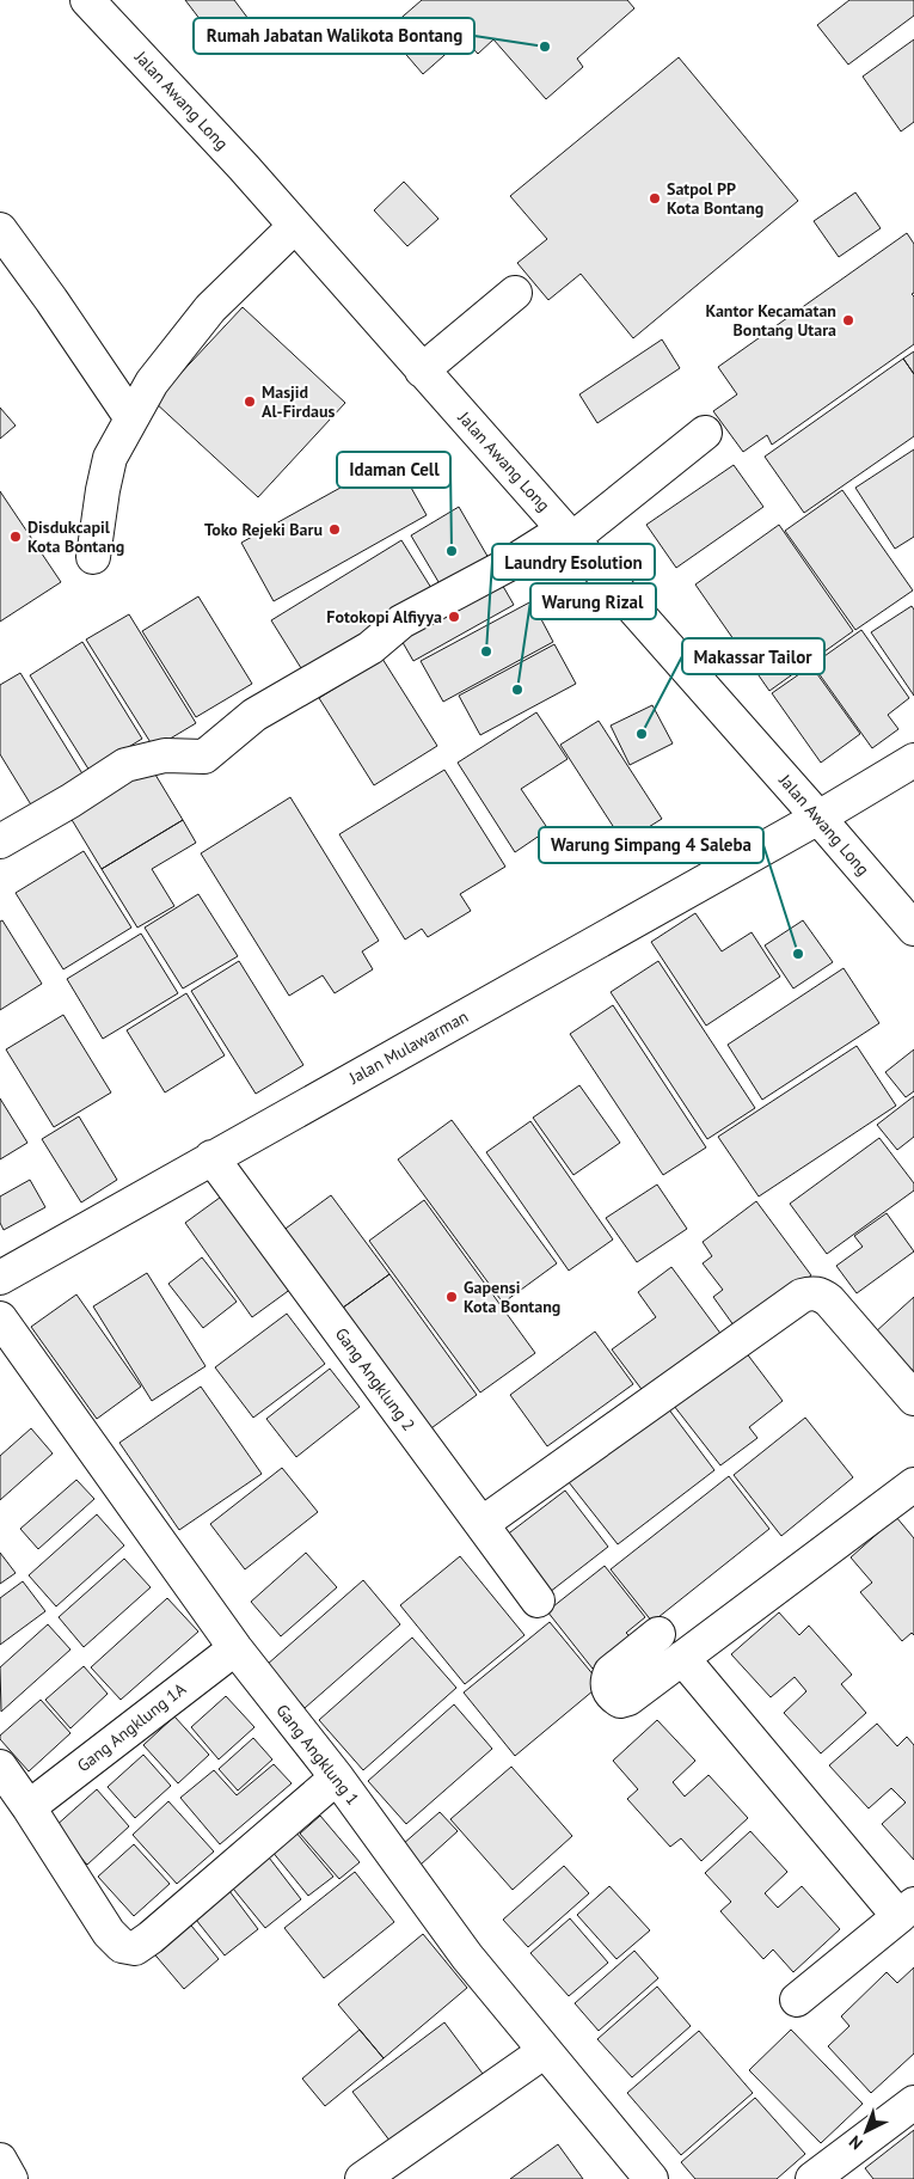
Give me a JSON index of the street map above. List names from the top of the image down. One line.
{"streets":{"street":["Jalan Awang Long","Jalan Mulawarman","Gang Angklung 2","Gang Angklung 1A","Gang Angklung 1"]},"crossings":[["Jalan Awang Long","Jalan Mulawarman"],["Jalan Mulawarman","Gang Angklung 2"],["Gang Angklung 1A","Gang Angklung 1"]],"places":["Rumah Jabatan Walikota Bontang","Satpol PP Kota Bontang","Kantor Kecamatan Bontang Utara","Masjid Al-Firdaus","Toko Rejeki Baru","Disdukcapil Kota Bontang","Idaman Cell","Fotokopi Alfiyya","Laundry Esolution","Warung Rizal","Makassar Tailor","Warung Simpang 4 Saleba","Gapensi Kota Bontang"],"north":"bottom left"}
